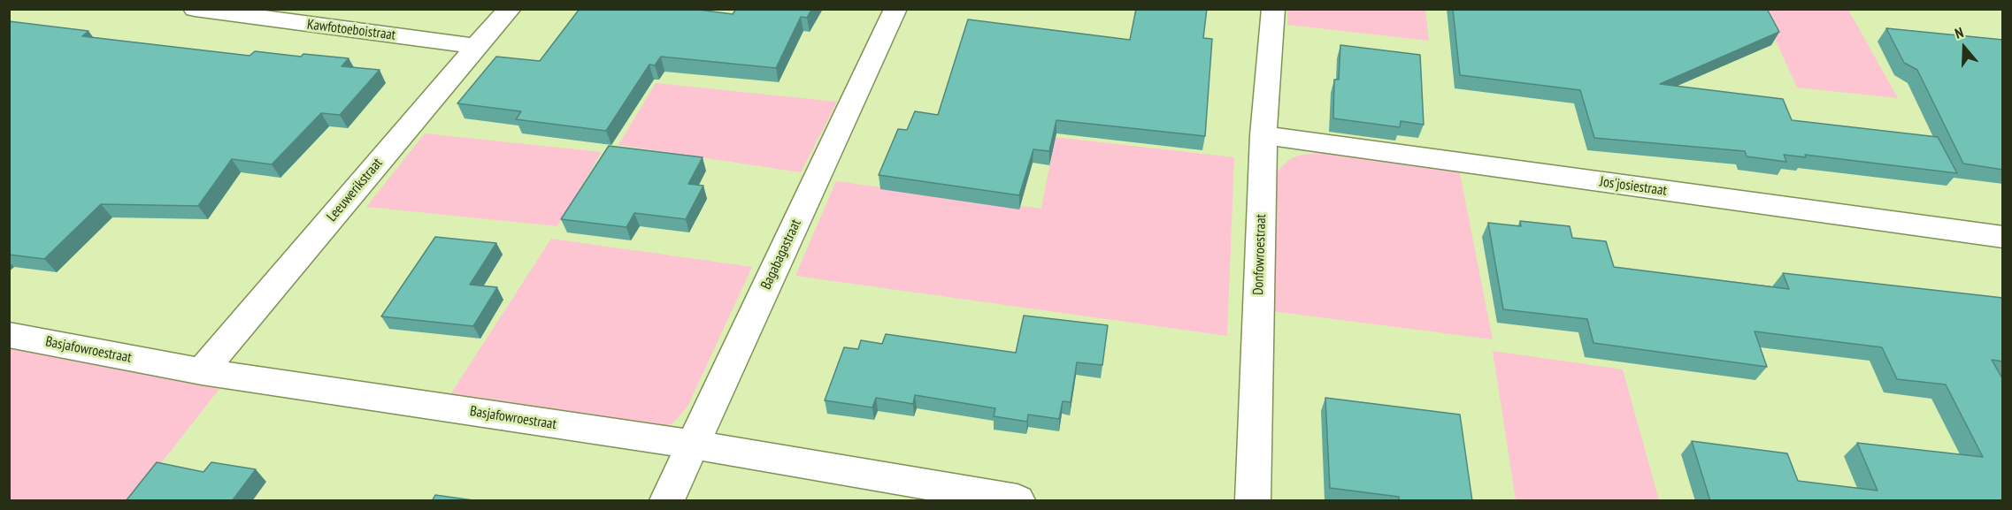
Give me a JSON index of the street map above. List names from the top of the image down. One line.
{"streets":{"street":["Kawfotoeboistraat","Jos'josiestraat","Leeuwerikstraat","Bagabagastraat","Donfowroestraat","Basjafowroestraat"]},"crossings":[["Kawfotoeboistraat","Leeuwerikstraat"],["Jos'josiestraat","Donfowroestraat"],["Leeuwerikstraat","Basjafowroestraat"],["Bagabagastraat","Basjafowroestraat"]],"north":"top"}
